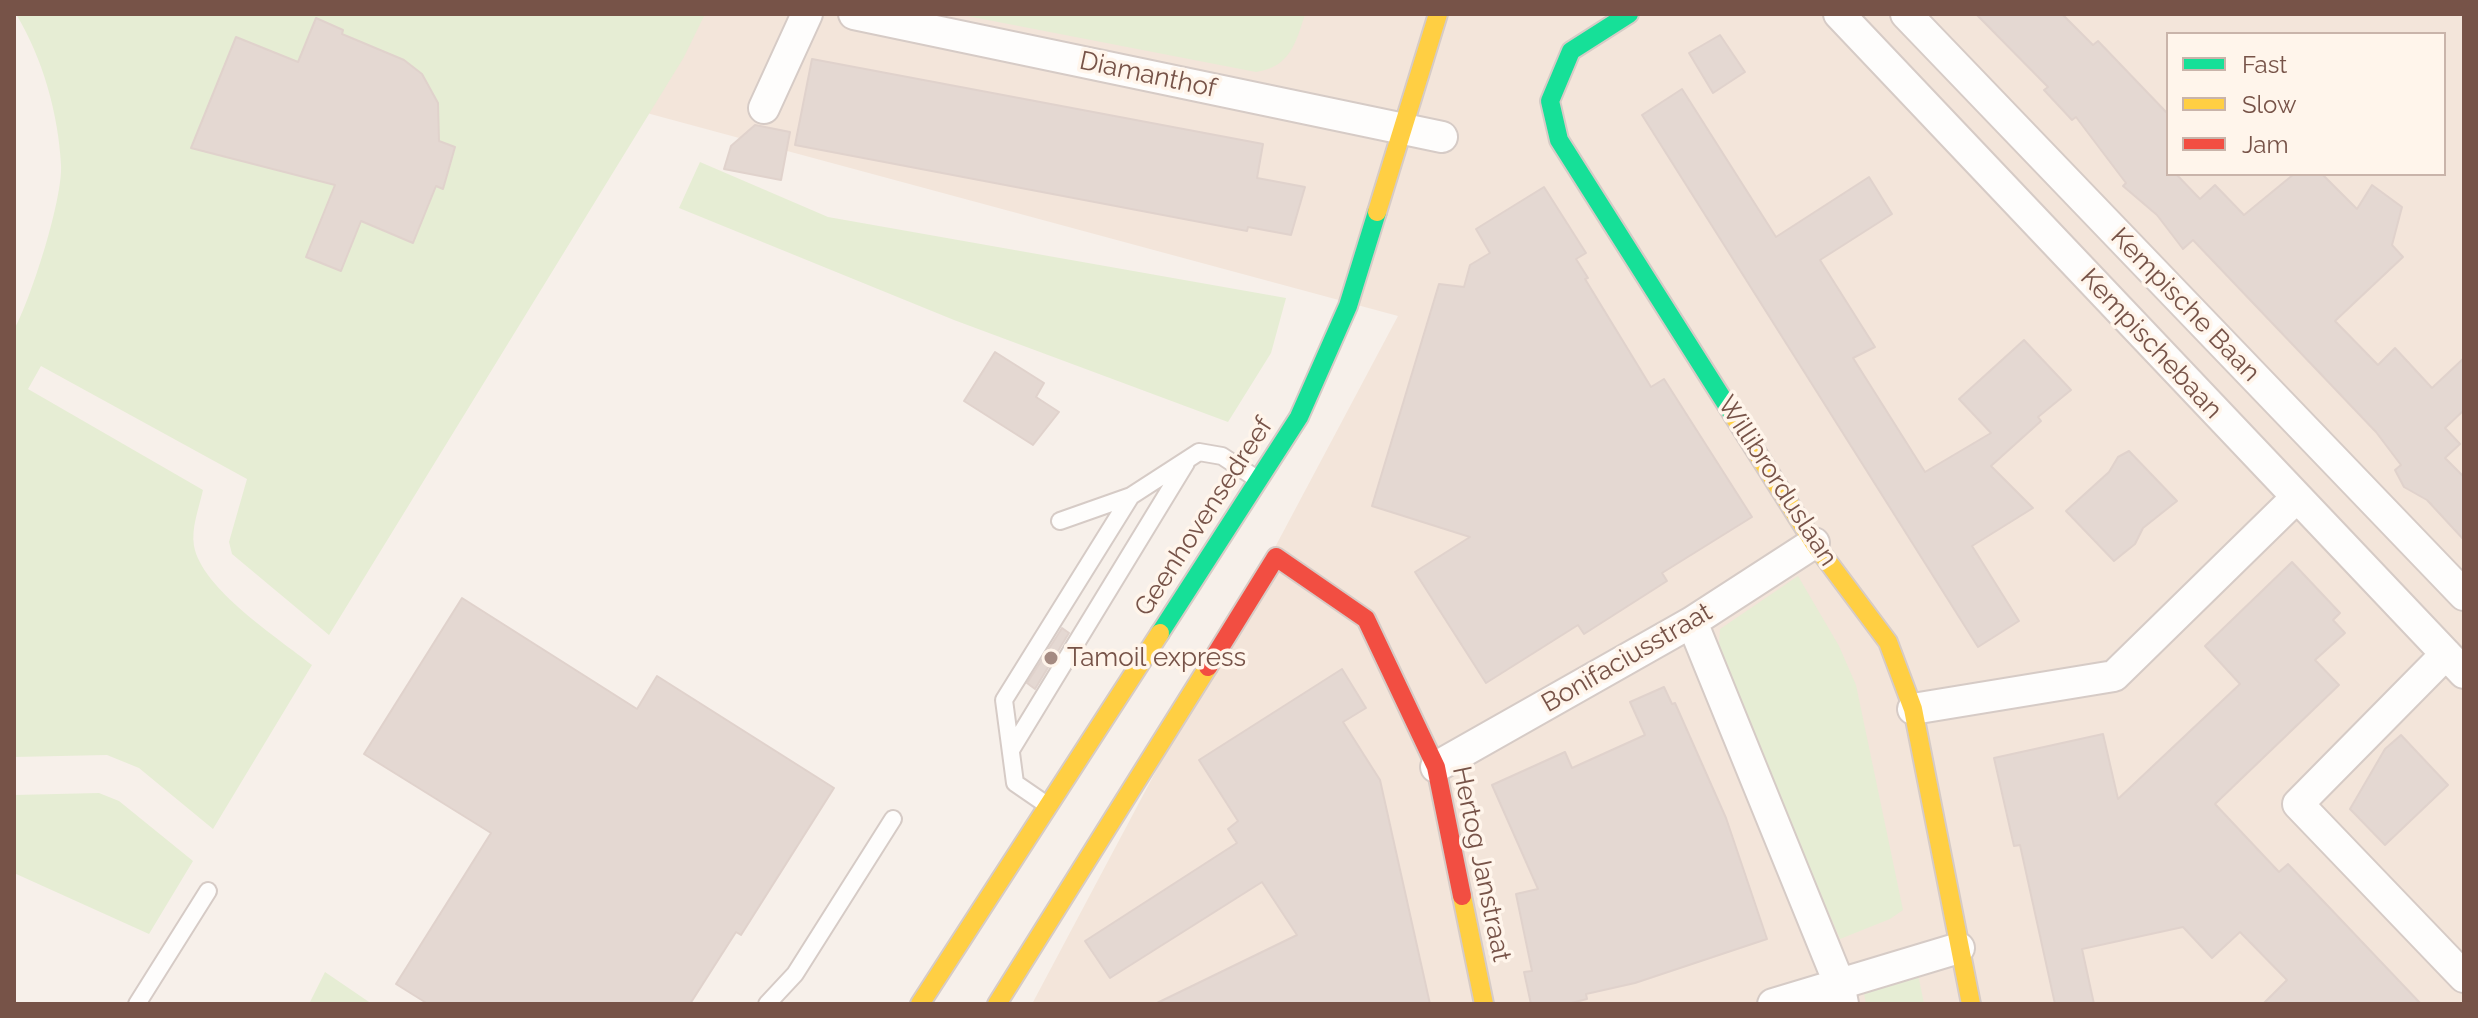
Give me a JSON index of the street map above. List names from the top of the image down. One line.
{"streets":{"street":["Diamanthof","Kempische Baan","Kempischebaan","Willibrorduslaan","Geenhovensedreef","Bonifaciusstraat","Hertog Janstraat"]},"crossings":[["Diamanthof","Geenhovensedreef"],["Willibrorduslaan","Bonifaciusstraat"],["Bonifaciusstraat","Hertog Janstraat"]],"places":["Tamoil express"],"legend":["Fast","Slow","Jam"]}
